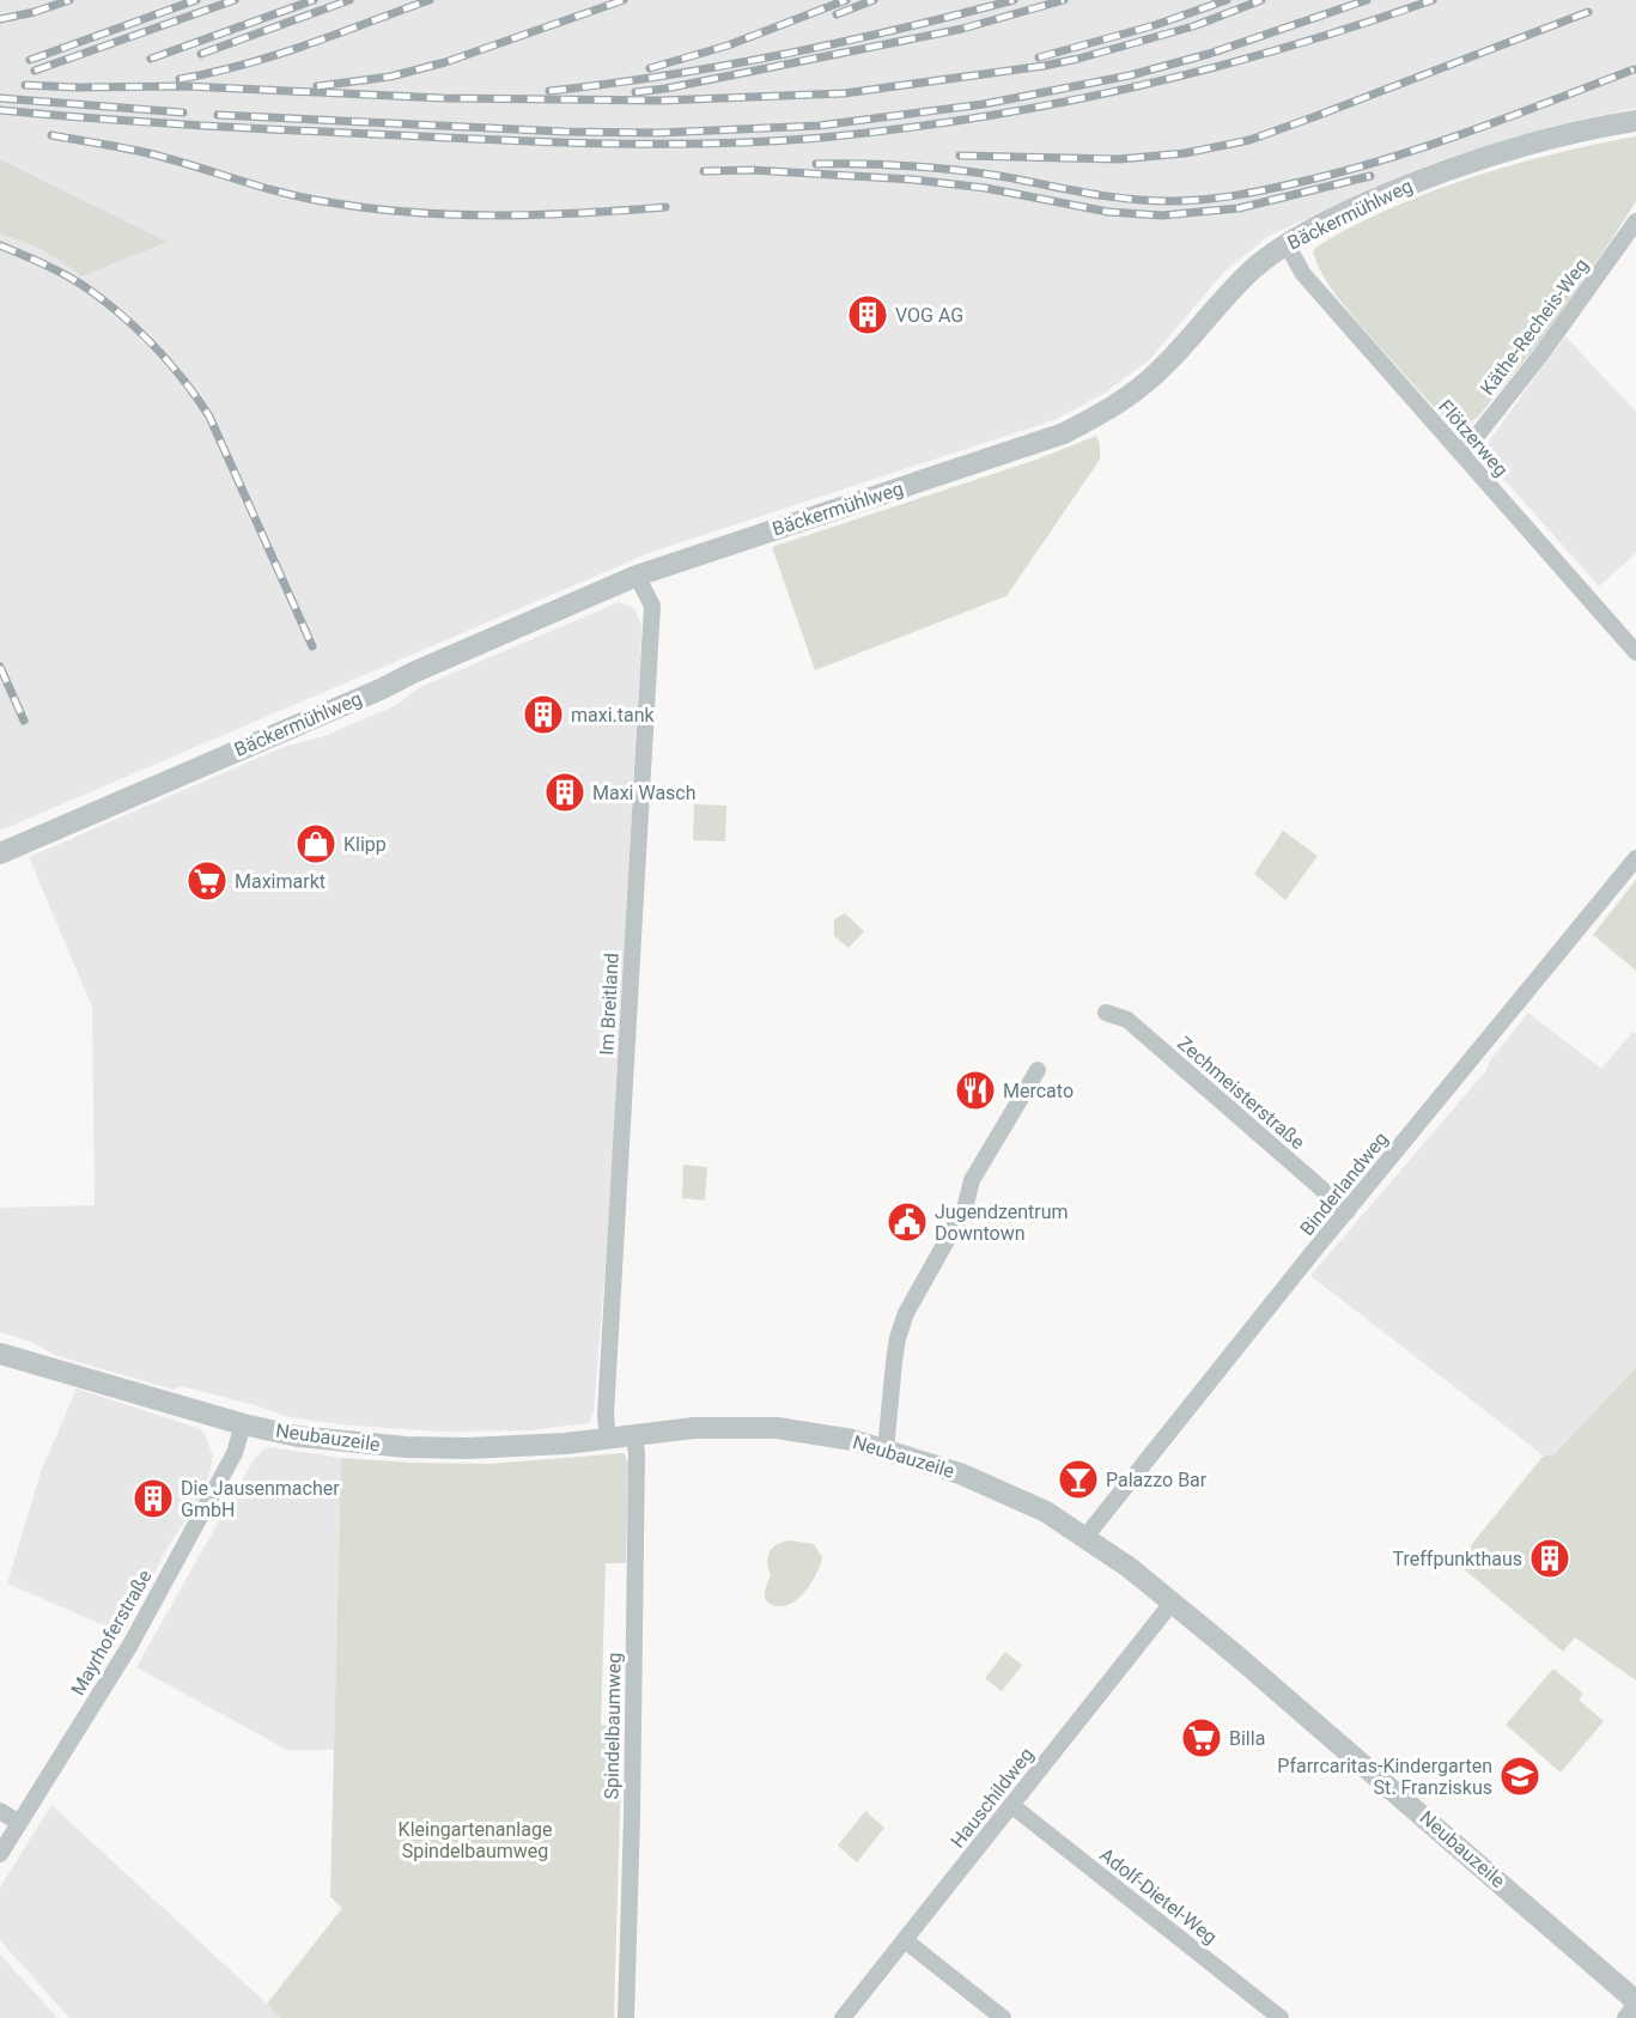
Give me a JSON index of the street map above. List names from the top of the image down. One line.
{"streets":{"street":["Bäckermühlweg","Käthe-Recheis-Weg","Flötzerweg","Im Breitland","Zechmeisterstraße","Binderlandweg","Neubauzeile","Mayrhoferstraße","Spindelbaumweg","Hauschildweg","Adolf-Dietel-Weg"]},"crossings":[["Bäckermühlweg","Flötzerweg"],["Bäckermühlweg","Im Breitland"],["Käthe-Recheis-Weg","Flötzerweg"],["Im Breitland","Neubauzeile"],["Zechmeisterstraße","Binderlandweg"],["Binderlandweg","Neubauzeile"],["Neubauzeile","Mayrhoferstraße"],["Neubauzeile","Spindelbaumweg"],["Neubauzeile","Hauschildweg"],["Hauschildweg","Adolf-Dietel-Weg"]],"parks":["Kleingartenanlage Spindelbaumweg"],"places":{"building":["VOG AG","maxi.tank","Maxi Wasch","Die Jausenmacher GmbH","Treffpunkthaus"],"shop":["Klipp"],"supermarket":["Maximarkt","Billa"],"restaurant":["Mercato"],"public building":["Jugendzentrum Downtown"],"bar":["Palazzo Bar"],"school or university":["Pfarrcaritas-Kindergarten St. Franziskus"]}}
